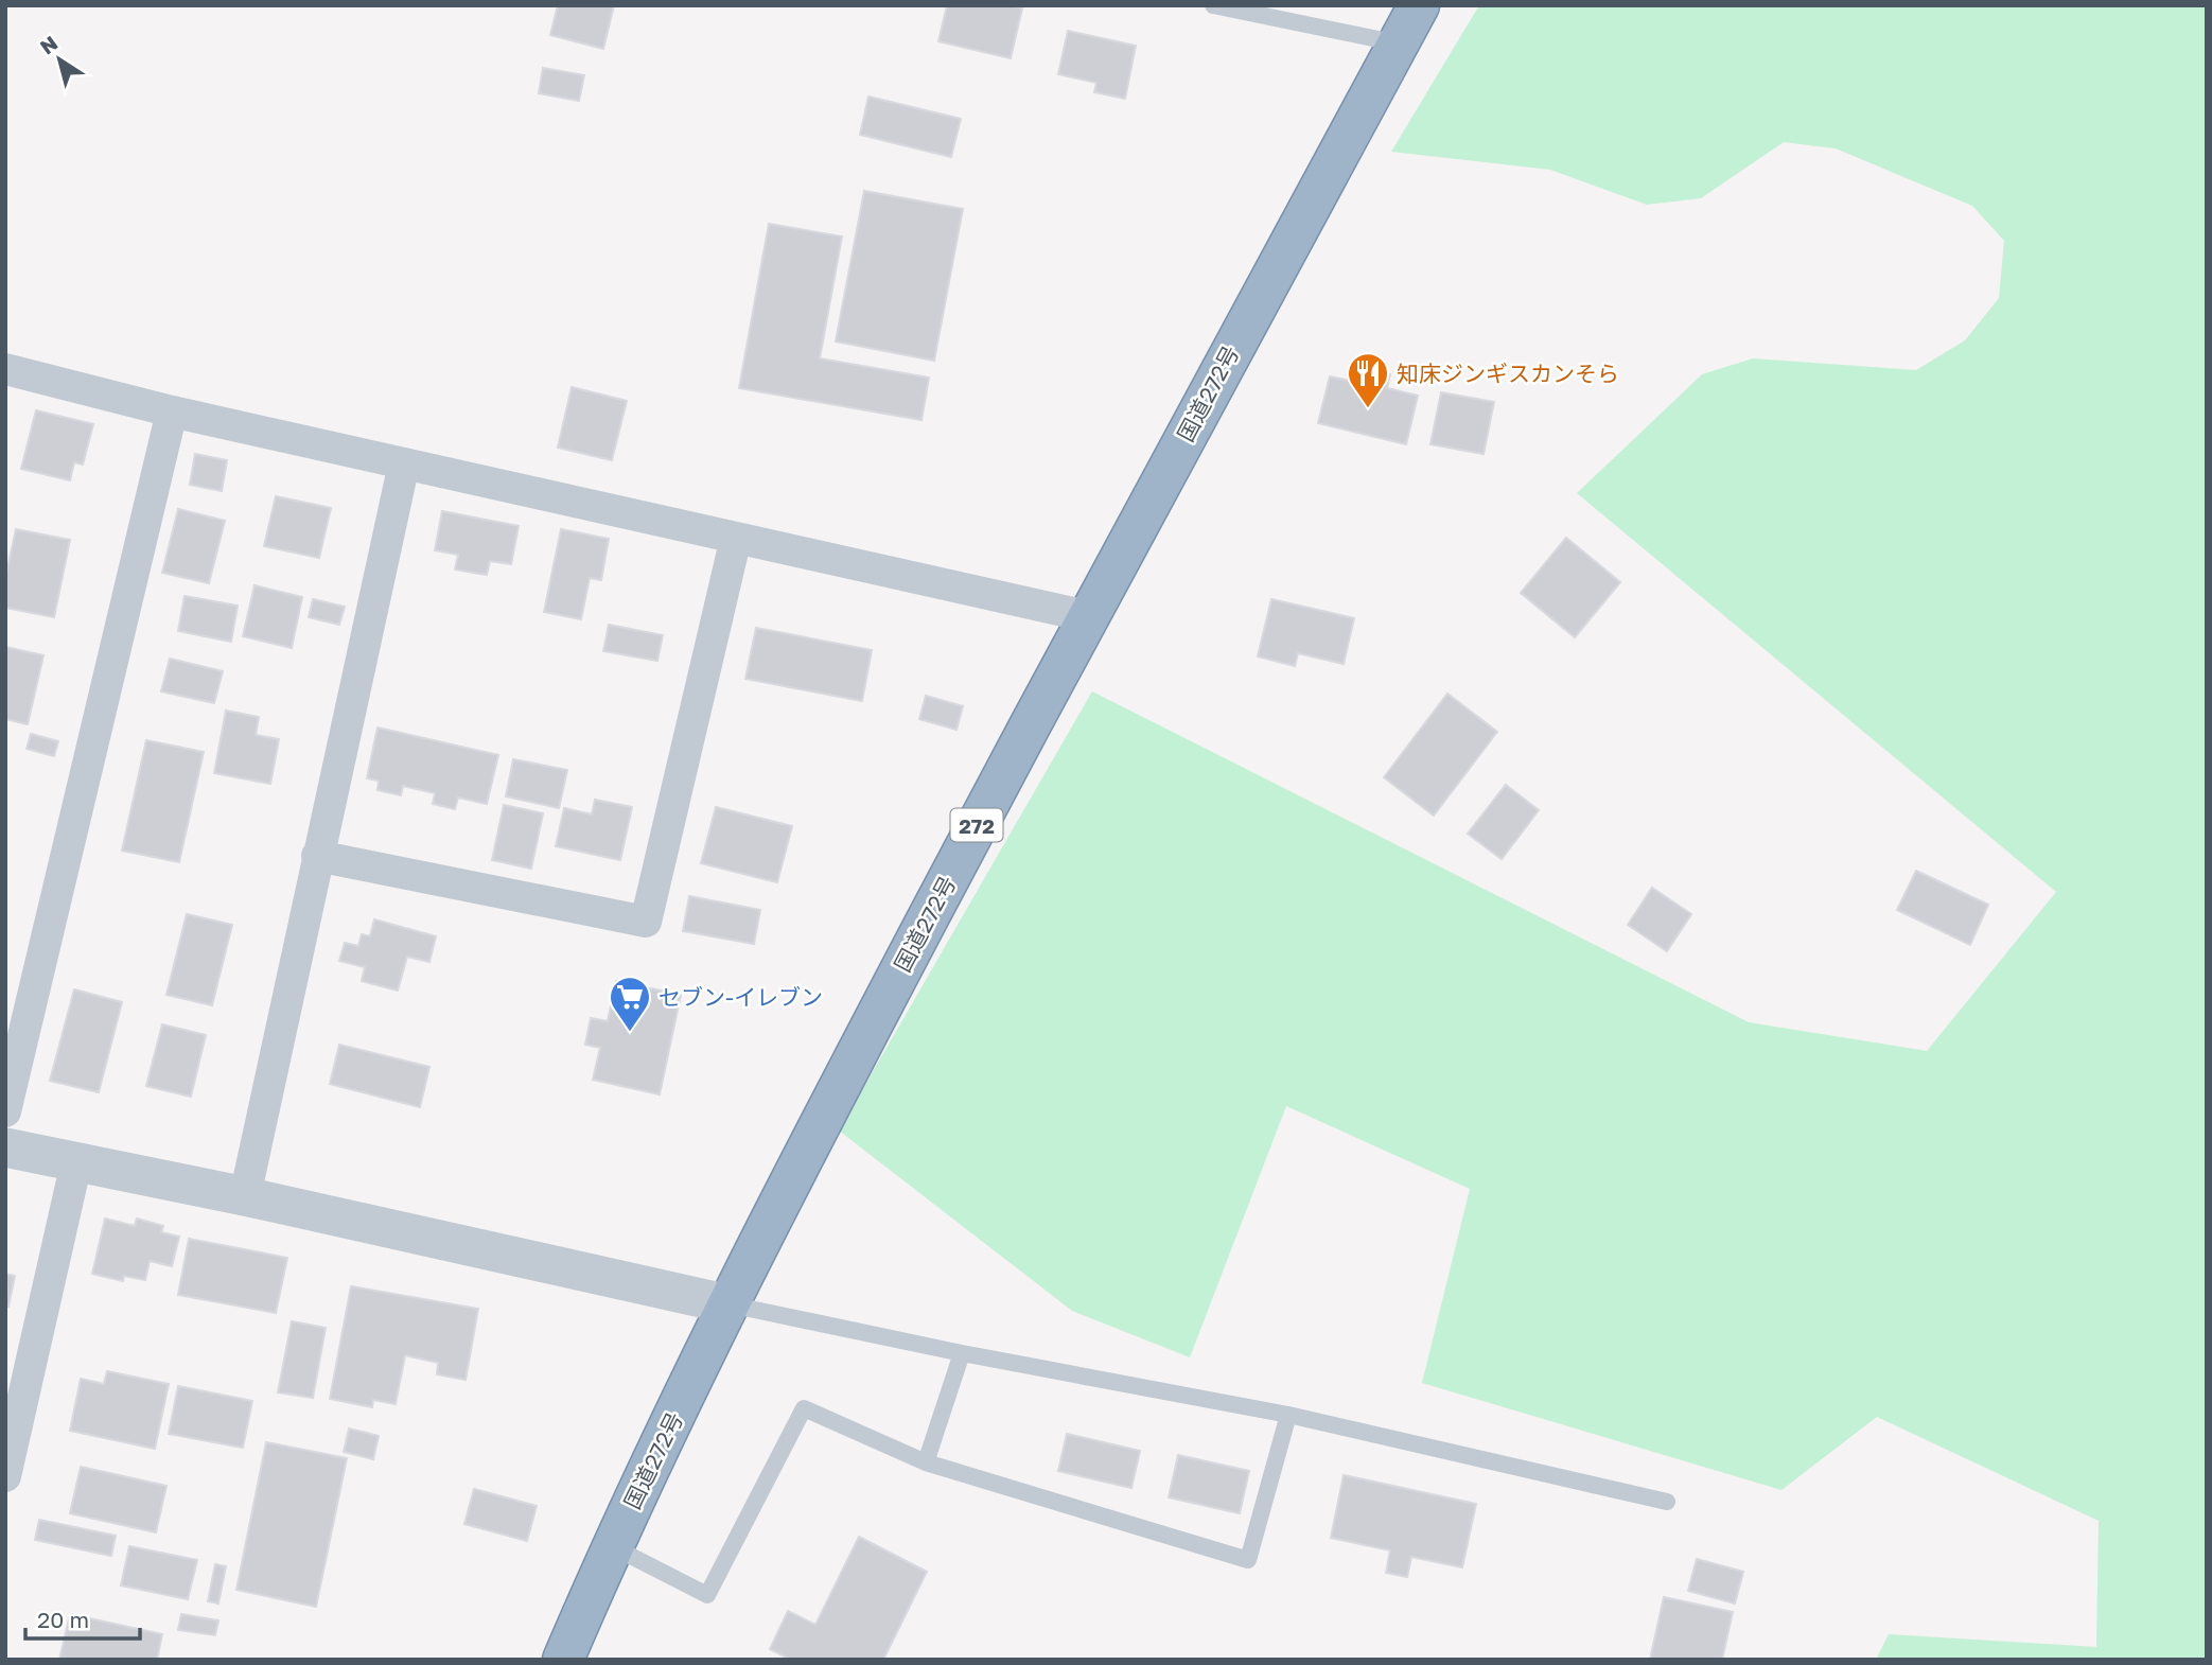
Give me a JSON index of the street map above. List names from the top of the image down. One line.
{"streets":{"highway":["国道272号","272"]},"places":{"restaurant":["知床ジンギスカンそら"],"supermarket":["セブン-イレブン"]},"scale_bar":"20 m","north":"top left"}
